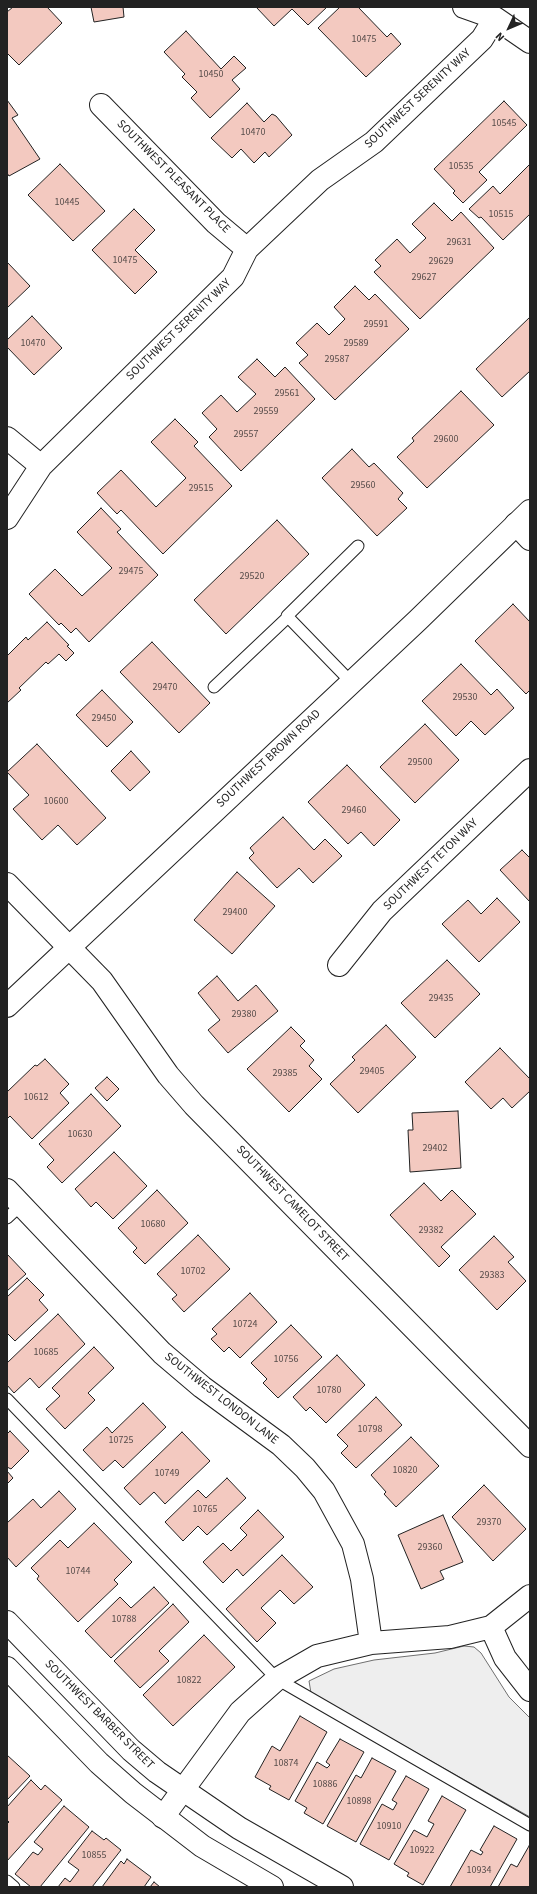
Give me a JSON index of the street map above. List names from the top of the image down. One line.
{"streets":{"street":["SOUTHWEST SERENITY WAY","SOUTHWEST PLEASANT PLACE","SOUTHWEST BROWN ROAD","SOUTHWEST TETON WAY","SOUTHWEST CAMELOT STREET","SOUTHWEST LONDON LANE","SOUTHWEST BARBER STREET"]},"crossings":[["SOUTHWEST SERENITY WAY","SOUTHWEST PLEASANT PLACE"],["SOUTHWEST BROWN ROAD","SOUTHWEST CAMELOT STREET"]],"house_numbers":["10475","10450","10545","10470","10535","10445","10515","29631","10475","29629","29627","29591","10470","29589","29587","29561","29559","29557","29600","29560","29515","29475","29520","29470","29530","29450","29500","10600","29460","29400","29435","29380","29405","29385","10612","10630","29402","10680","29382","10702","29383","10724","10685","10756","10780","10798","10725","10820","10749","10765","29370","29360","10744","10788","10822","10874","10886","10898","10910","10922","10855","10934"],"north":"bottom left"}
